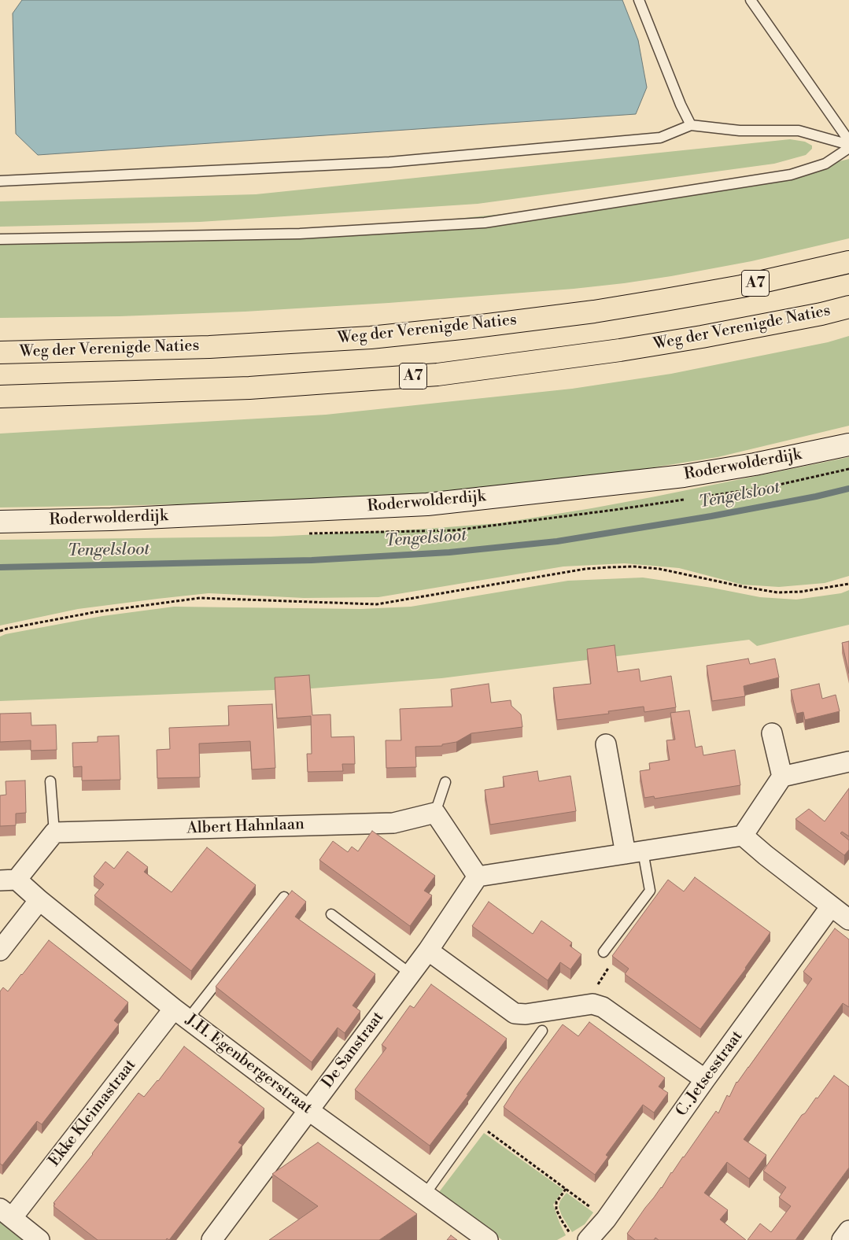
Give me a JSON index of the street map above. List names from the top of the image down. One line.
{"streets":{"highway":["A7","Weg der Verenigde Naties"],"street":["Roderwolderdijk","Albert Hahnlaan","De Sanstraat","J.H. Egenbergerstraat","C. Jetsesstraat","Ekke Kleimastraat"]},"crossings":[["De Sanstraat","J.H. Egenbergerstraat"],["J.H. Egenbergerstraat","Ekke Kleimastraat"]],"water":["Tengelsloot"]}
